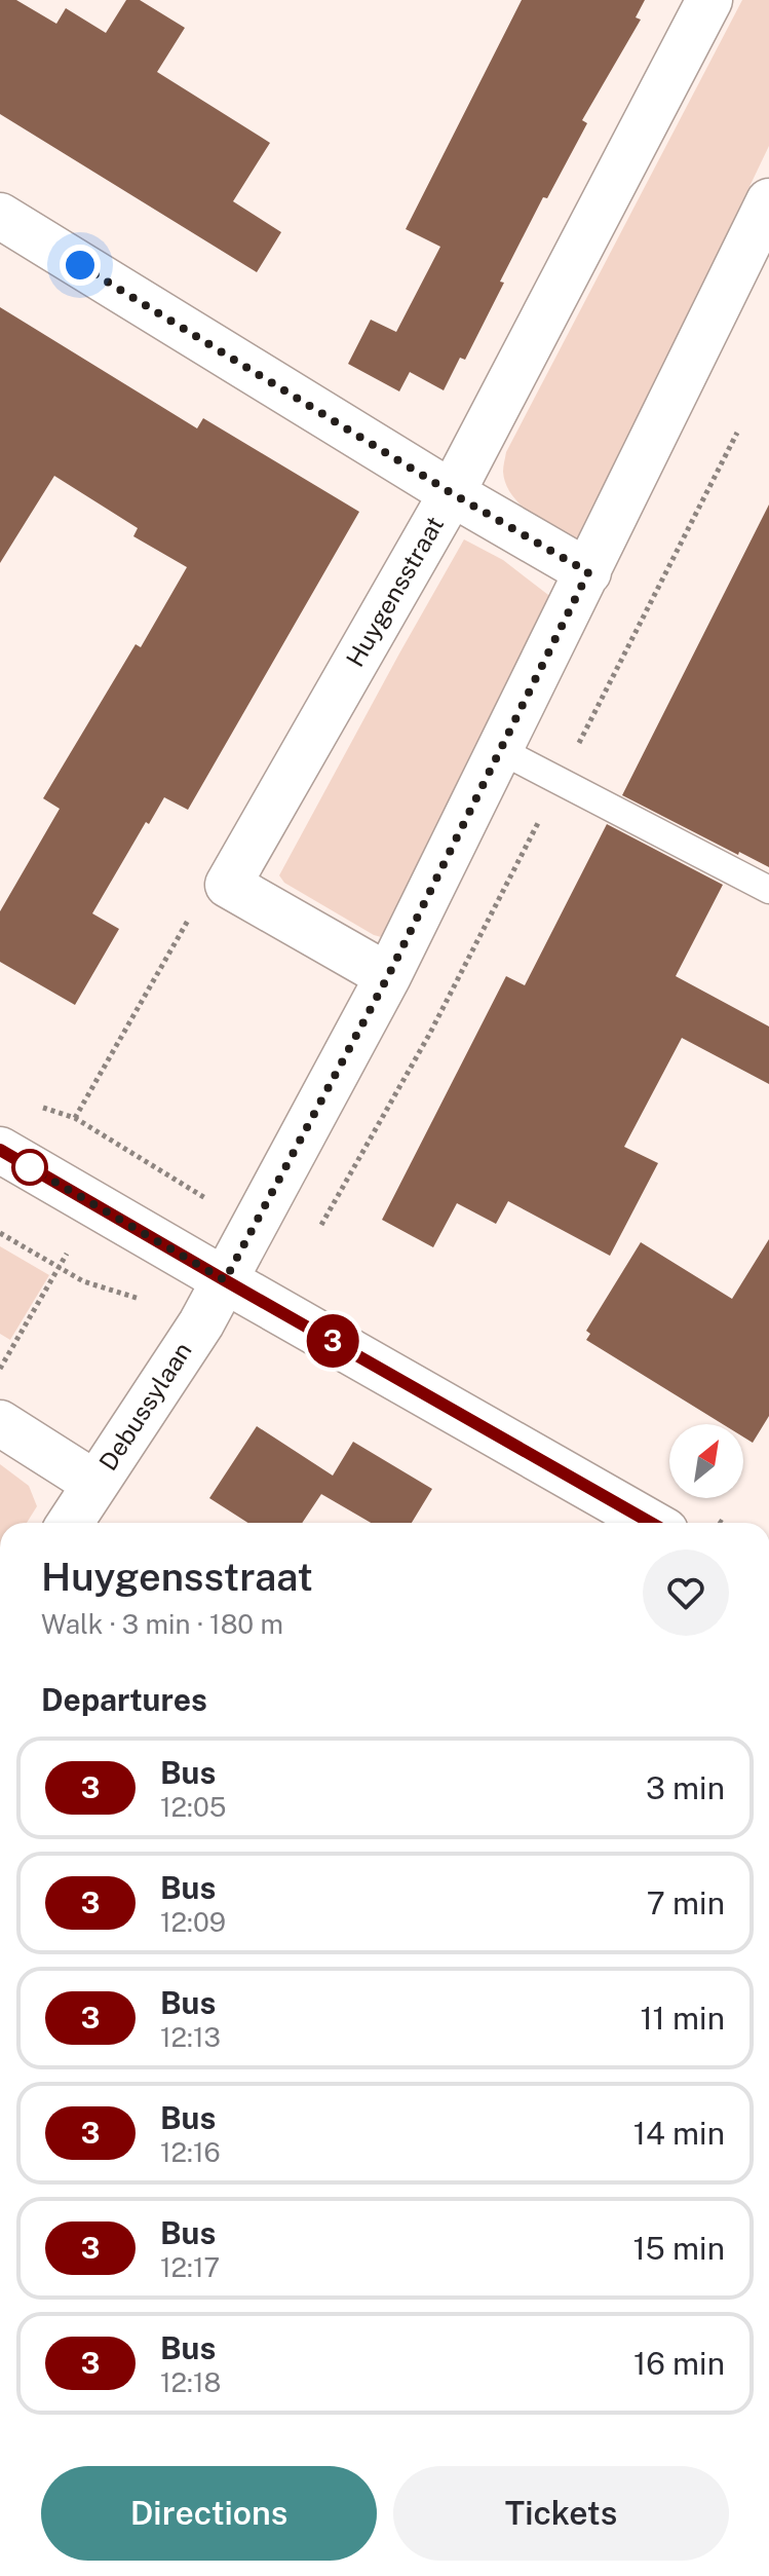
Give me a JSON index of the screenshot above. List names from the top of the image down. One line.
{"streets":{"street":["Huygensstraat","Debussylaan"]},"lines":["bus line 3"],"north":"top right","page":{"on_map":"3","heading":[["Huygensstraat","Walk · 3 min · 180 m"],"Departures"],"list":[{"mark":"3","name":"Bus","note":"12:05","value":"3 min"},{"mark":"3","name":"Bus","note":"12:09","value":"7 min"},{"mark":"3","name":"Bus","note":"12:13","value":"11 min"},{"mark":"3","name":"Bus","note":"12:16","value":"14 min"},{"mark":"3","name":"Bus","note":"12:17","value":"15 min"},{"mark":"3","name":"Bus","note":"12:18","value":"16 min"}],"buttons":["Directions","Tickets"]}}
